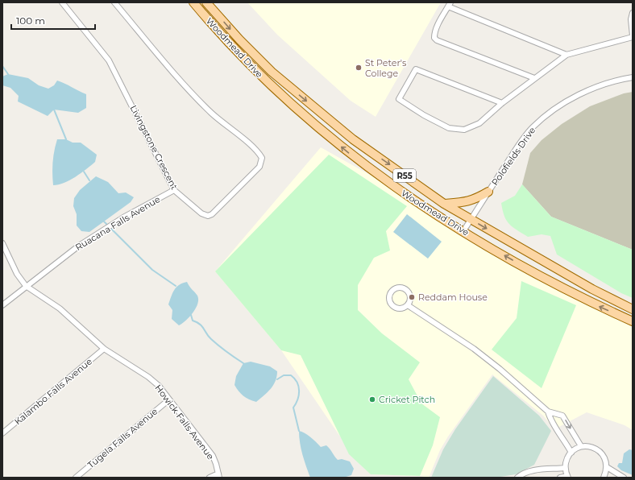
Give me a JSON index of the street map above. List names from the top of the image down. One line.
{"streets":{"main road":["Woodmead Drive","R55"],"street":["Livingstone Crescent","Polofields Drive","Ruacana Falls Avenue","Kalambo Falls Avenue","Howick Falls Avenue","Tugela Falls Avenue"]},"crossings":[["Woodmead Drive","Polofields Drive"],["Livingstone Crescent","Ruacana Falls Avenue"],["Ruacana Falls Avenue","Howick Falls Avenue"],["Kalambo Falls Avenue","Howick Falls Avenue"],["Howick Falls Avenue","Tugela Falls Avenue"]],"places":["St Peter's College","Reddam House","Cricket Pitch"],"scale_bar":"100 m"}
